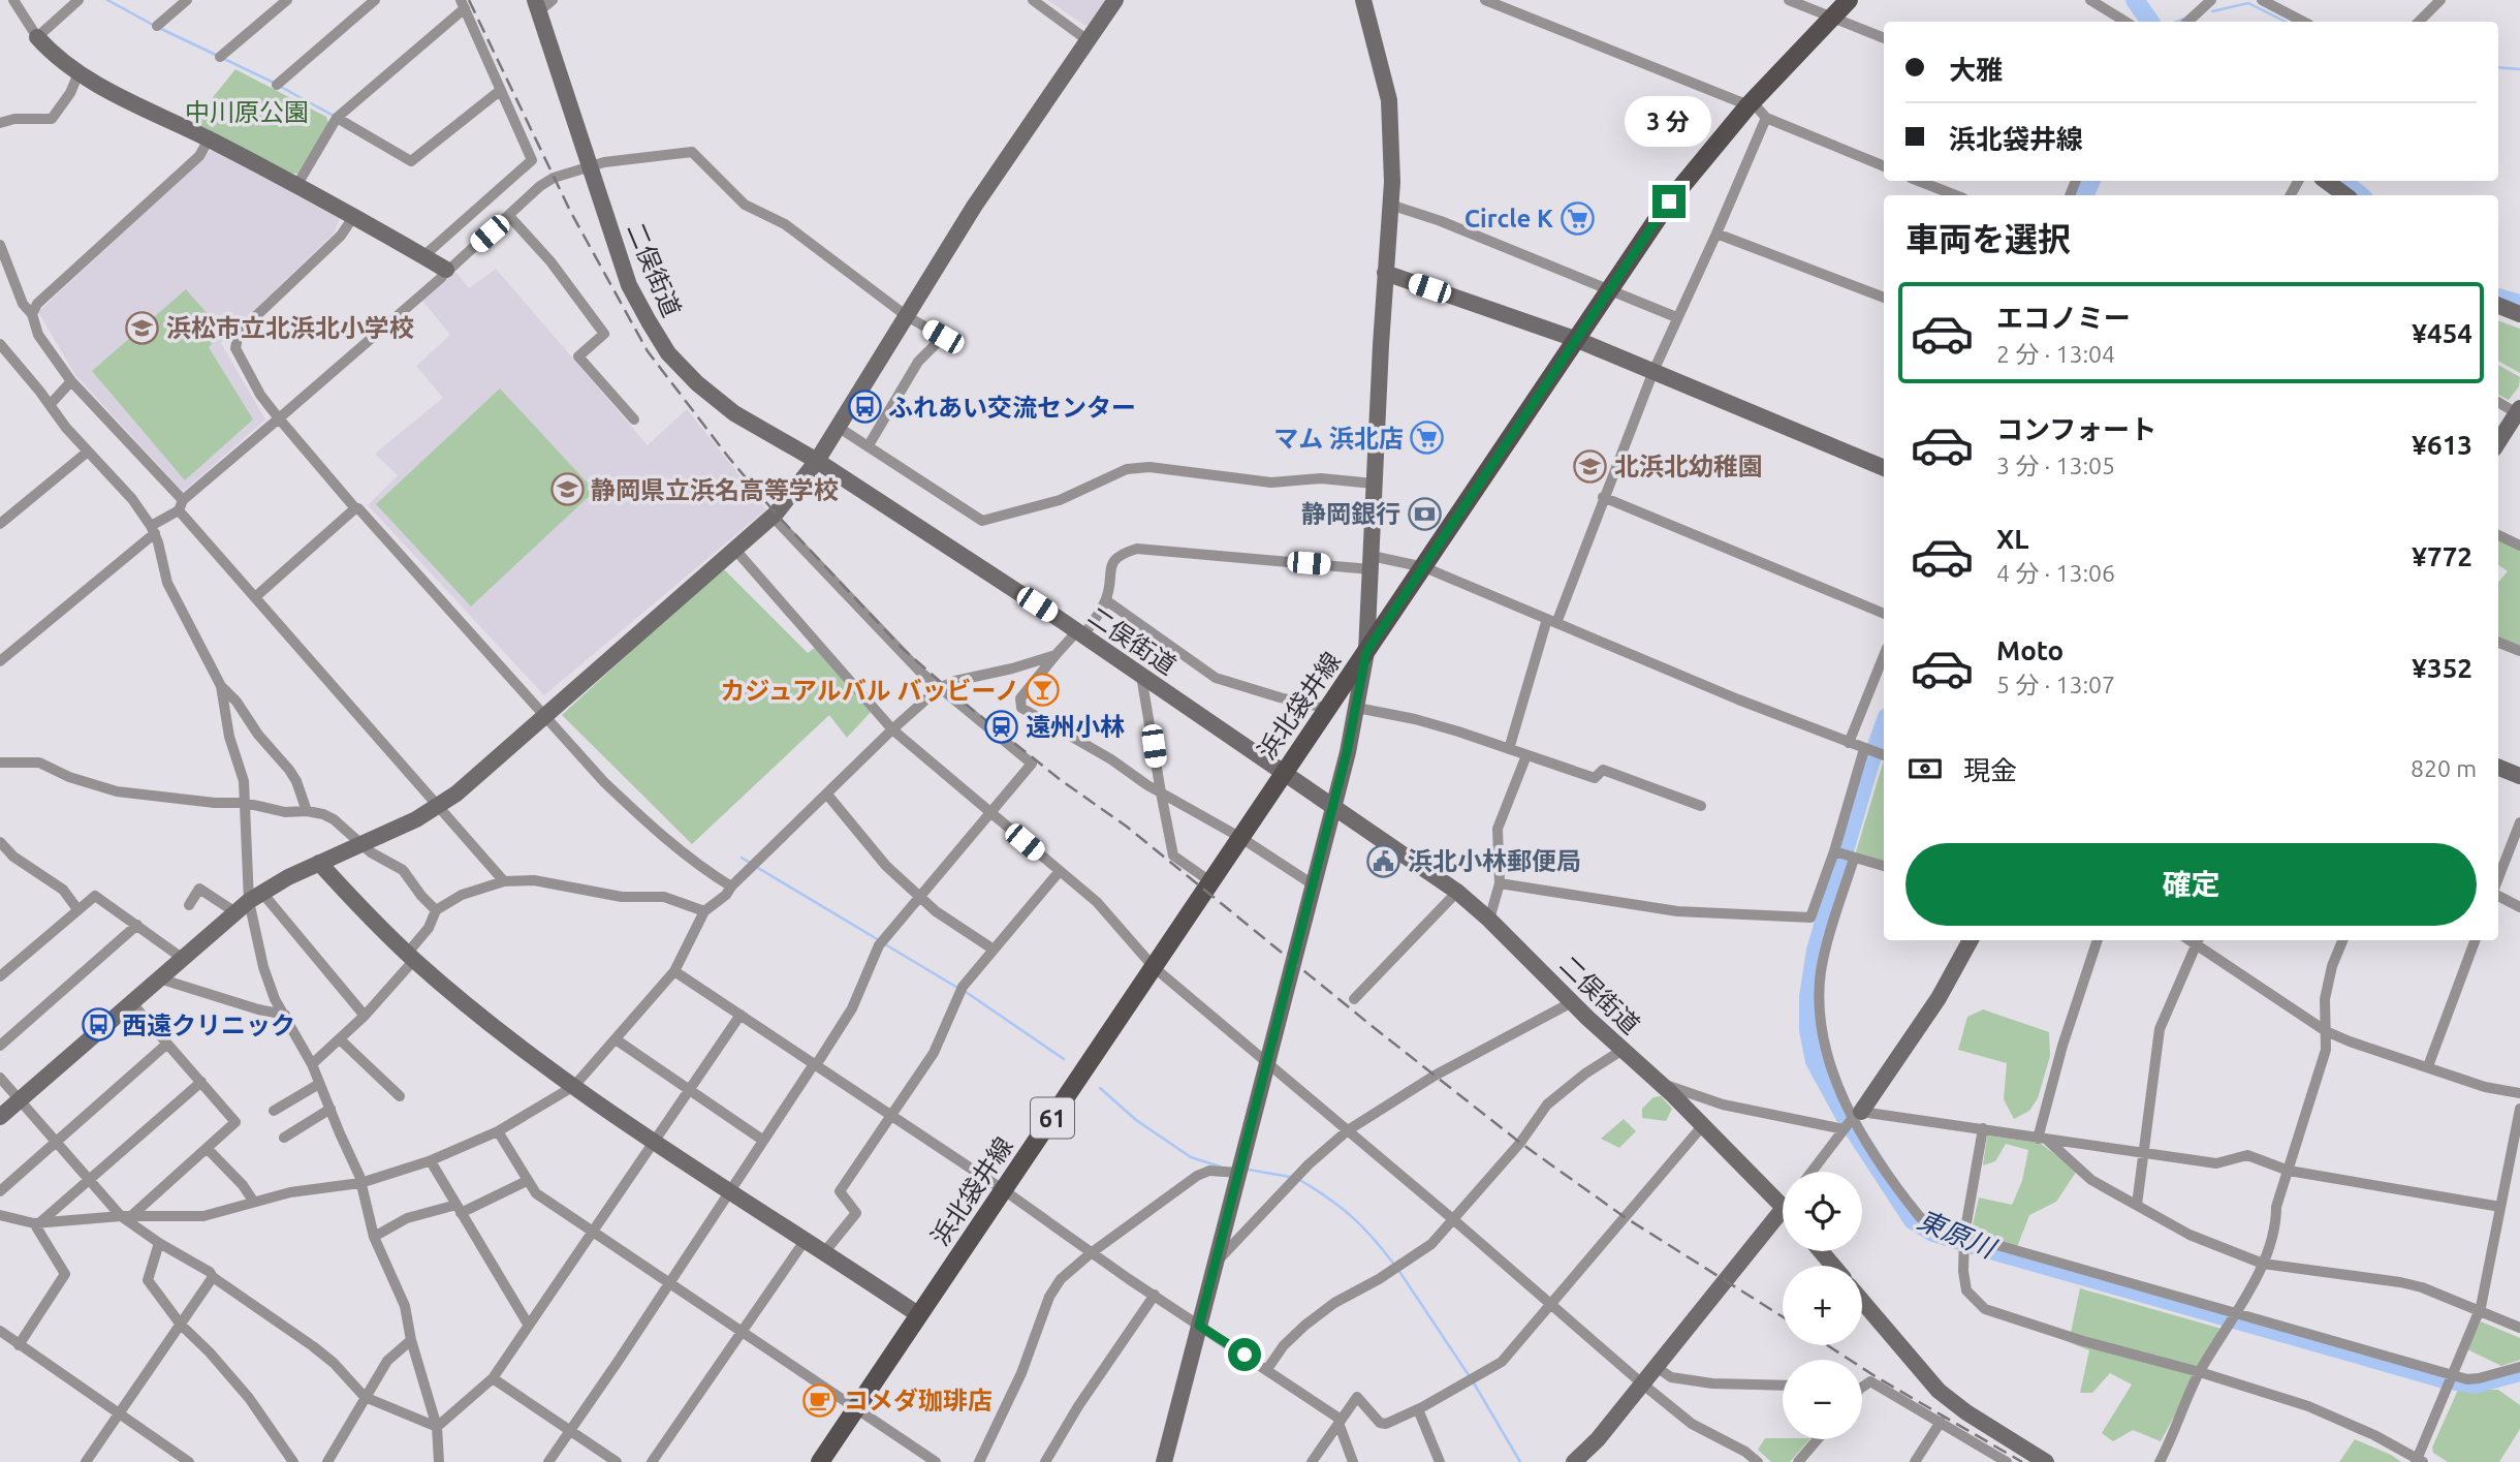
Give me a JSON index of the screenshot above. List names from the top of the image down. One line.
{"streets":{"main road":["浜北袋井線","61"],"street":["二俣街道"]},"crossings":[["二俣街道","浜北袋井線"]],"water":["東原川"],"parks":["中川原公園"],"places":{"supermarket":["Circle K","マム 浜北店"],"school or university":["浜松市立北浜北小学校","北浜北幼稚園","静岡県立浜名高等学校"],"bus stop":["ふれあい交流センター","西遠クリニック"],"bank":["静岡銀行"],"bar":["カジュアルバル バッビーノ"],"station":["遠州小林"],"public building":["浜北小林郵便局"],"cafe":["コメダ珈琲店"]},"page":{"banner":["大雅","浜北袋井線"],"bubble":"3 分","heading":"車両を選択","list":[{"name":"エコノミー","note":"2 分 · 13:04","value":"¥454"},{"name":"コンフォート","note":"3 分 · 13:05","value":"¥613"},{"name":"XL","note":"4 分 · 13:06","value":"¥772"},{"name":"Moto","note":"5 分 · 13:07","value":"¥352"}],"pay":["現金","820 m"],"buttons":"確定","map_buttons":["+","−"]}}
